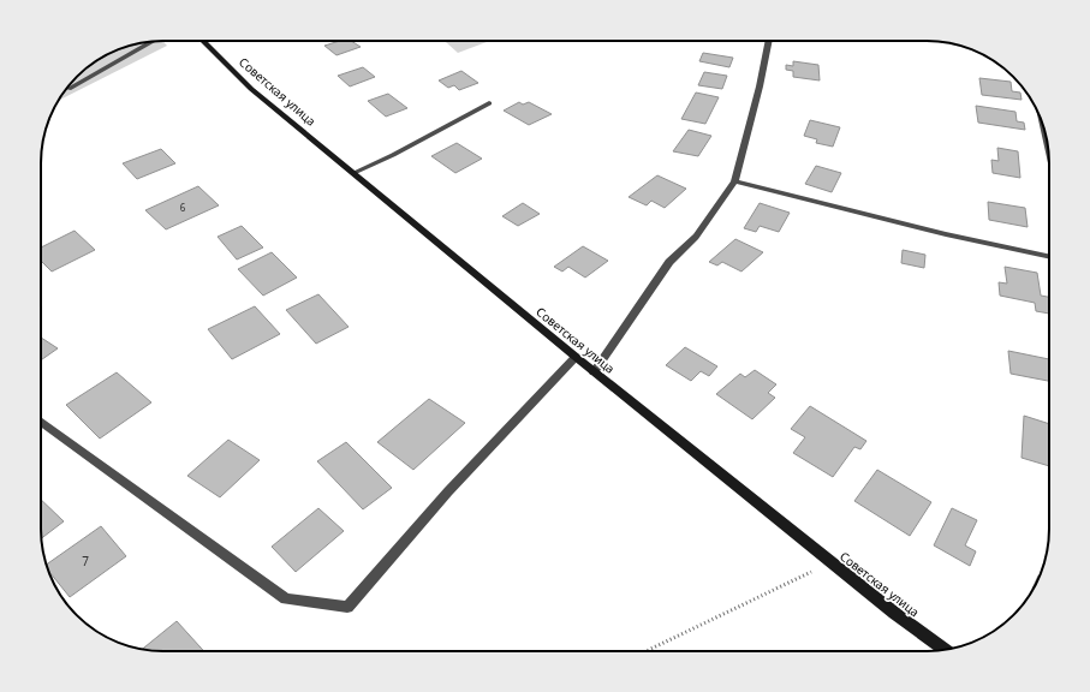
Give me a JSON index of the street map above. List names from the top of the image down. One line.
{"streets":{"main road":["Советская улица"]},"house_numbers":["6","7"]}
